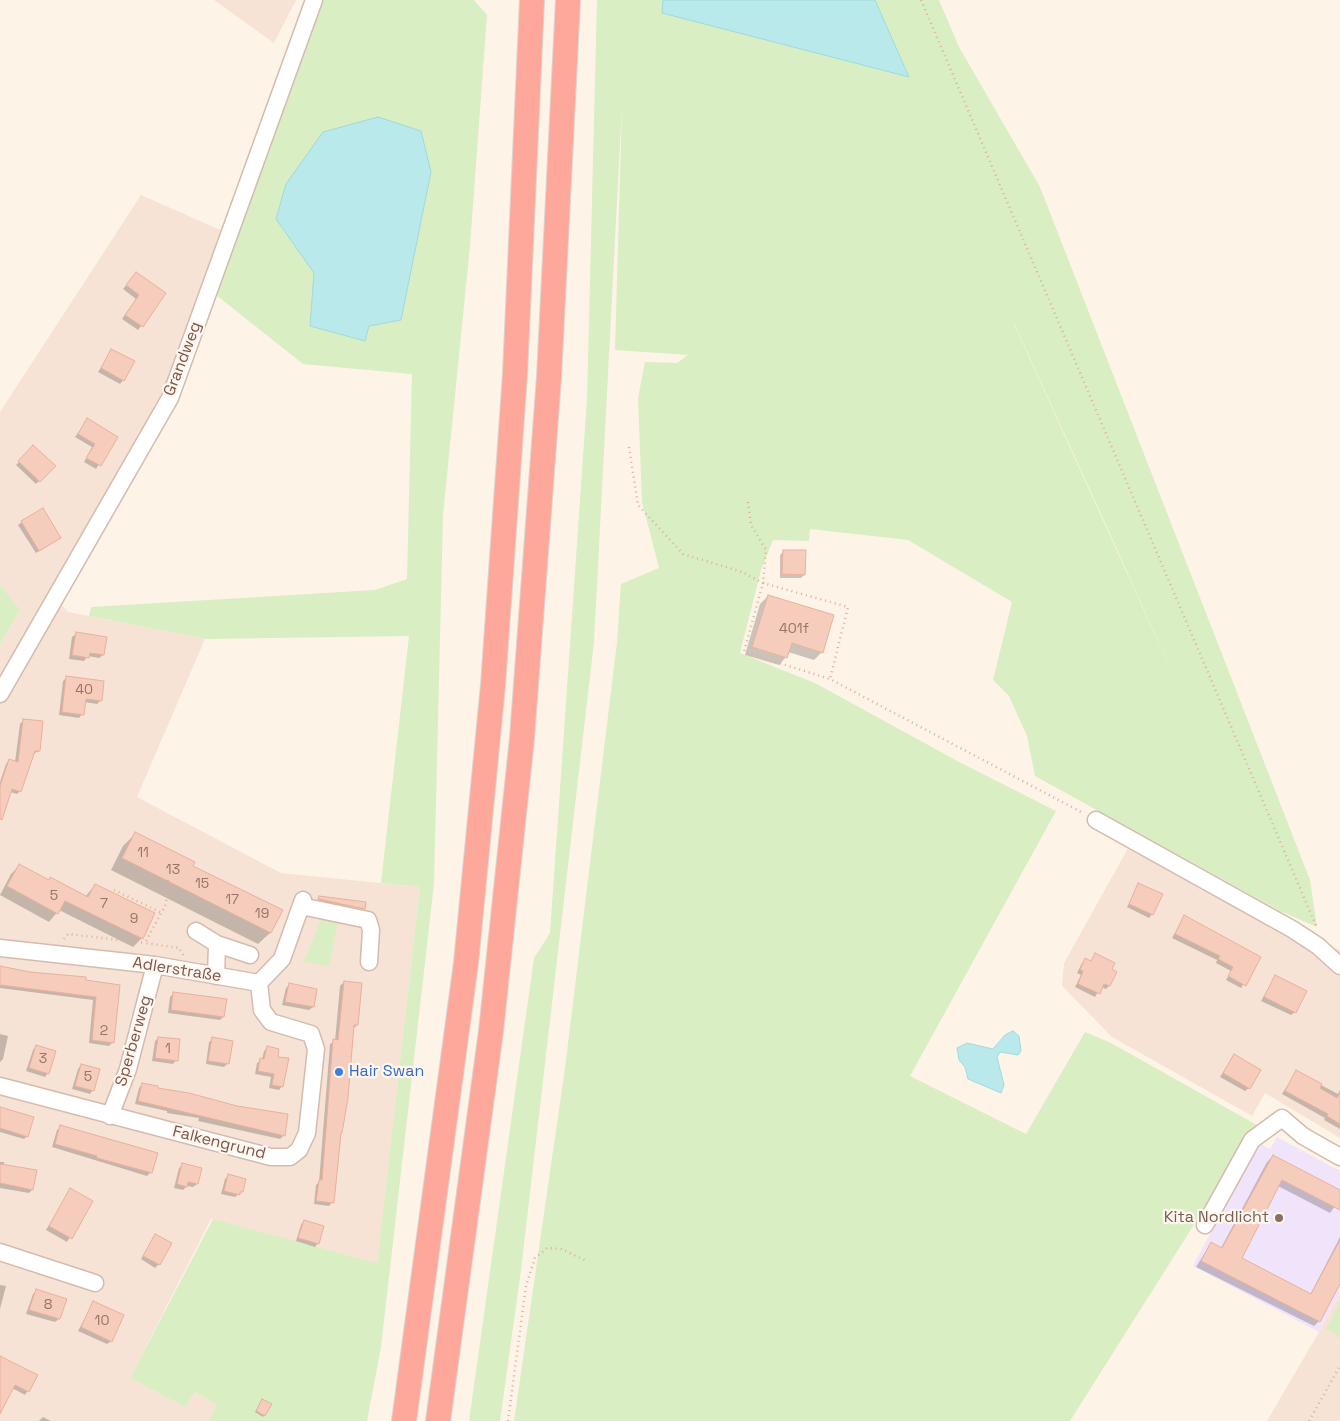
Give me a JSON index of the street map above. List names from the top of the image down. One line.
{"streets":{"street":["Grandweg","Adlerstraße","Sperberweg","Falkengrund"]},"crossings":[["Adlerstraße","Sperberweg"],["Adlerstraße","Falkengrund"],["Sperberweg","Falkengrund"]],"places":["Hair Swan","Kita Nordlicht"],"house_numbers":["401f","40","11","13","15","5","17","7","19","9","2","1","3","5","8","10"]}
